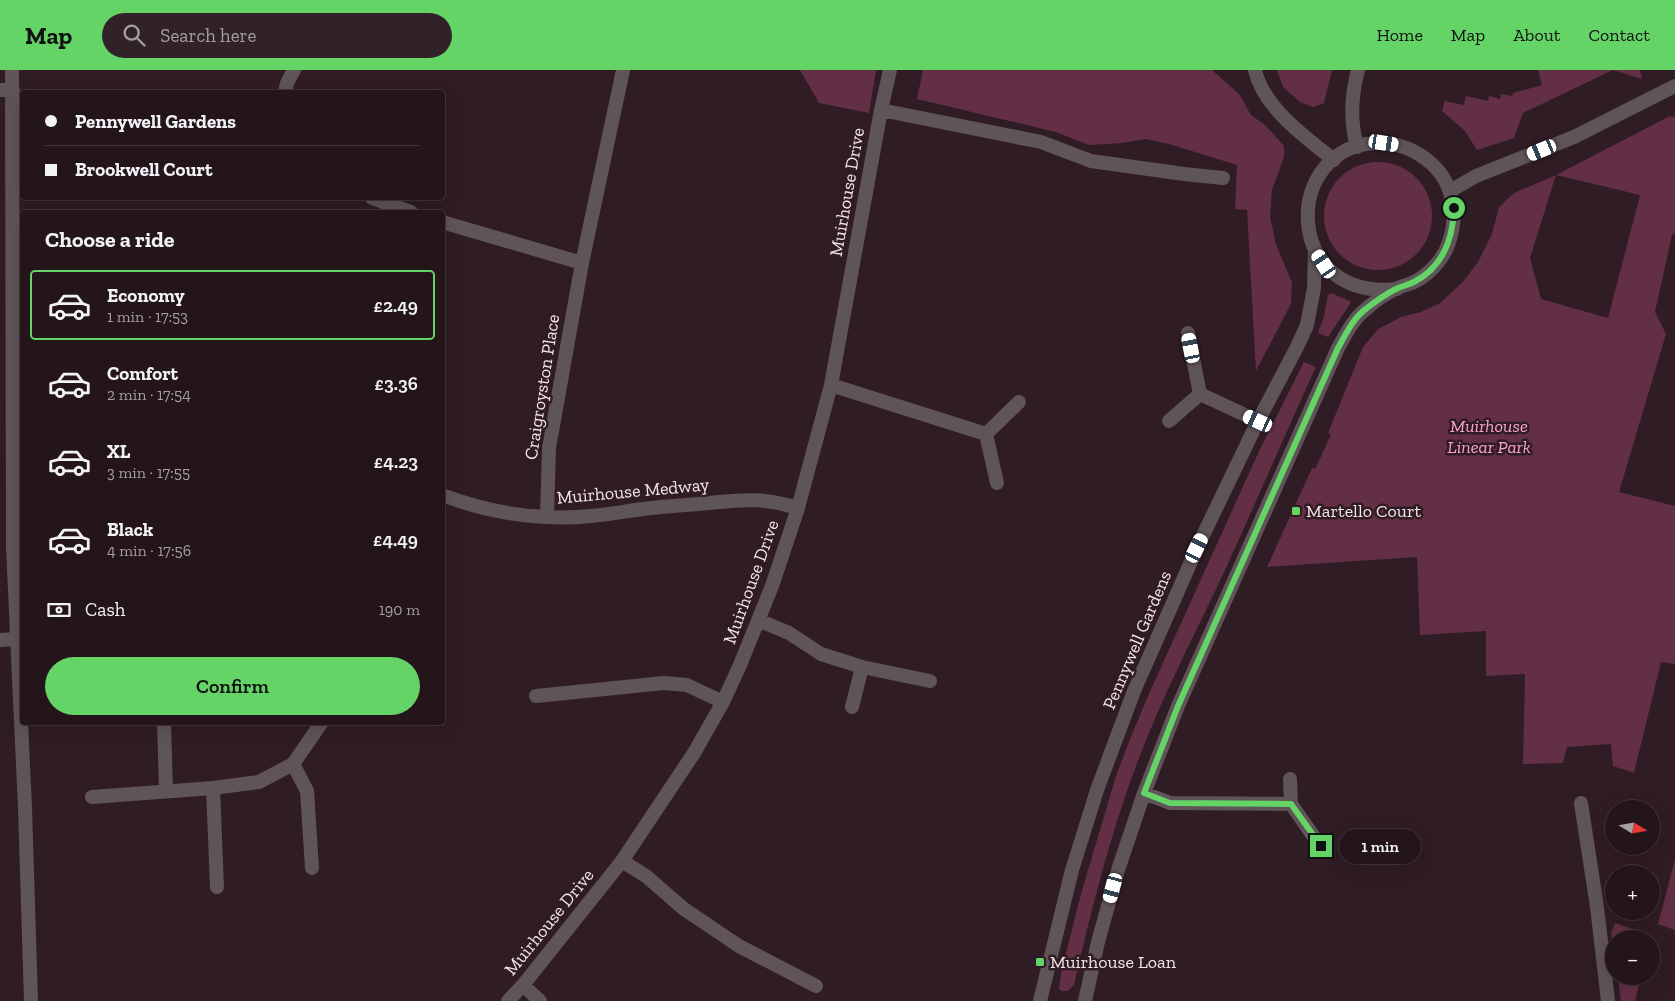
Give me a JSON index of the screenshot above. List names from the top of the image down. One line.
{"streets":{"street":["Muirhouse Drive","Craigroyston Place","Muirhouse Medway","Pennywell Gardens"]},"crossings":[["Muirhouse Drive","Muirhouse Medway"],["Craigroyston Place","Muirhouse Medway"]],"parks":["Muirhouse Linear Park"],"places":{"transit":["Martello Court","Muirhouse Loan"]},"north":"right","page":{"header":"Map","search":"Search here","nav":["Home","Map","About","Contact"],"banner":["Pennywell Gardens","Brookwell Court"],"heading":"Choose a ride","list":[{"name":"Economy","note":"1 min · 17:53","value":"£2.49"},{"name":"Comfort","note":"2 min · 17:54","value":"£3.36"},{"name":"XL","note":"3 min · 17:55","value":"£4.23"},{"name":"Black","note":"4 min · 17:56","value":"£4.49"}],"pay":["Cash","190 m"],"buttons":"Confirm","map_buttons":["+","−"],"bubble":"1 min"}}
